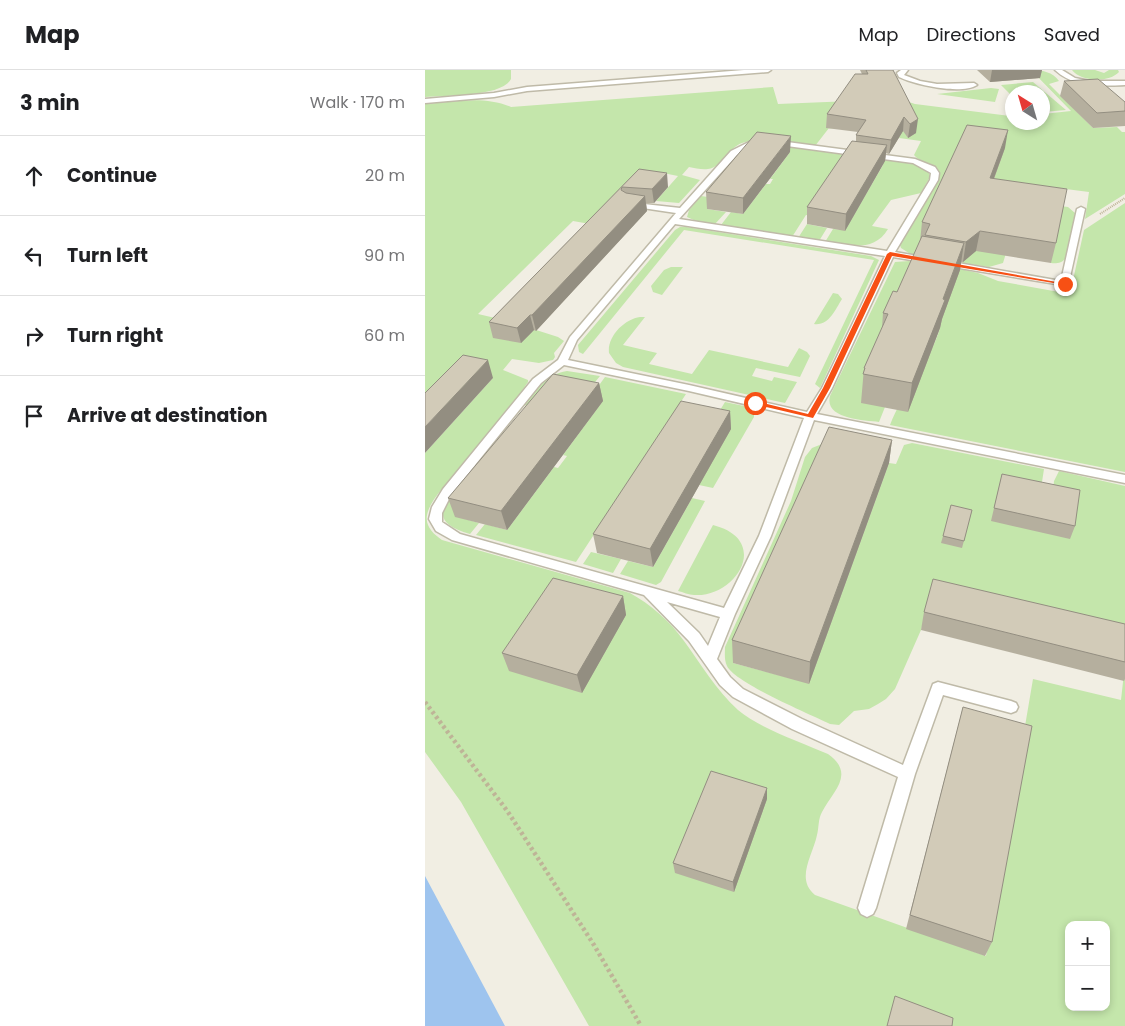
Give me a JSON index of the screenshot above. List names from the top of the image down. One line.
{"north":"top left","page":{"header":"Map","nav":["Map","Directions","Saved"],"heading":["3 min","Walk · 170 m"],"list":[["Continue","20 m"],["Turn left","90 m"],["Turn right","60 m"],"Arrive at destination"],"map_buttons":["+","−"]}}
